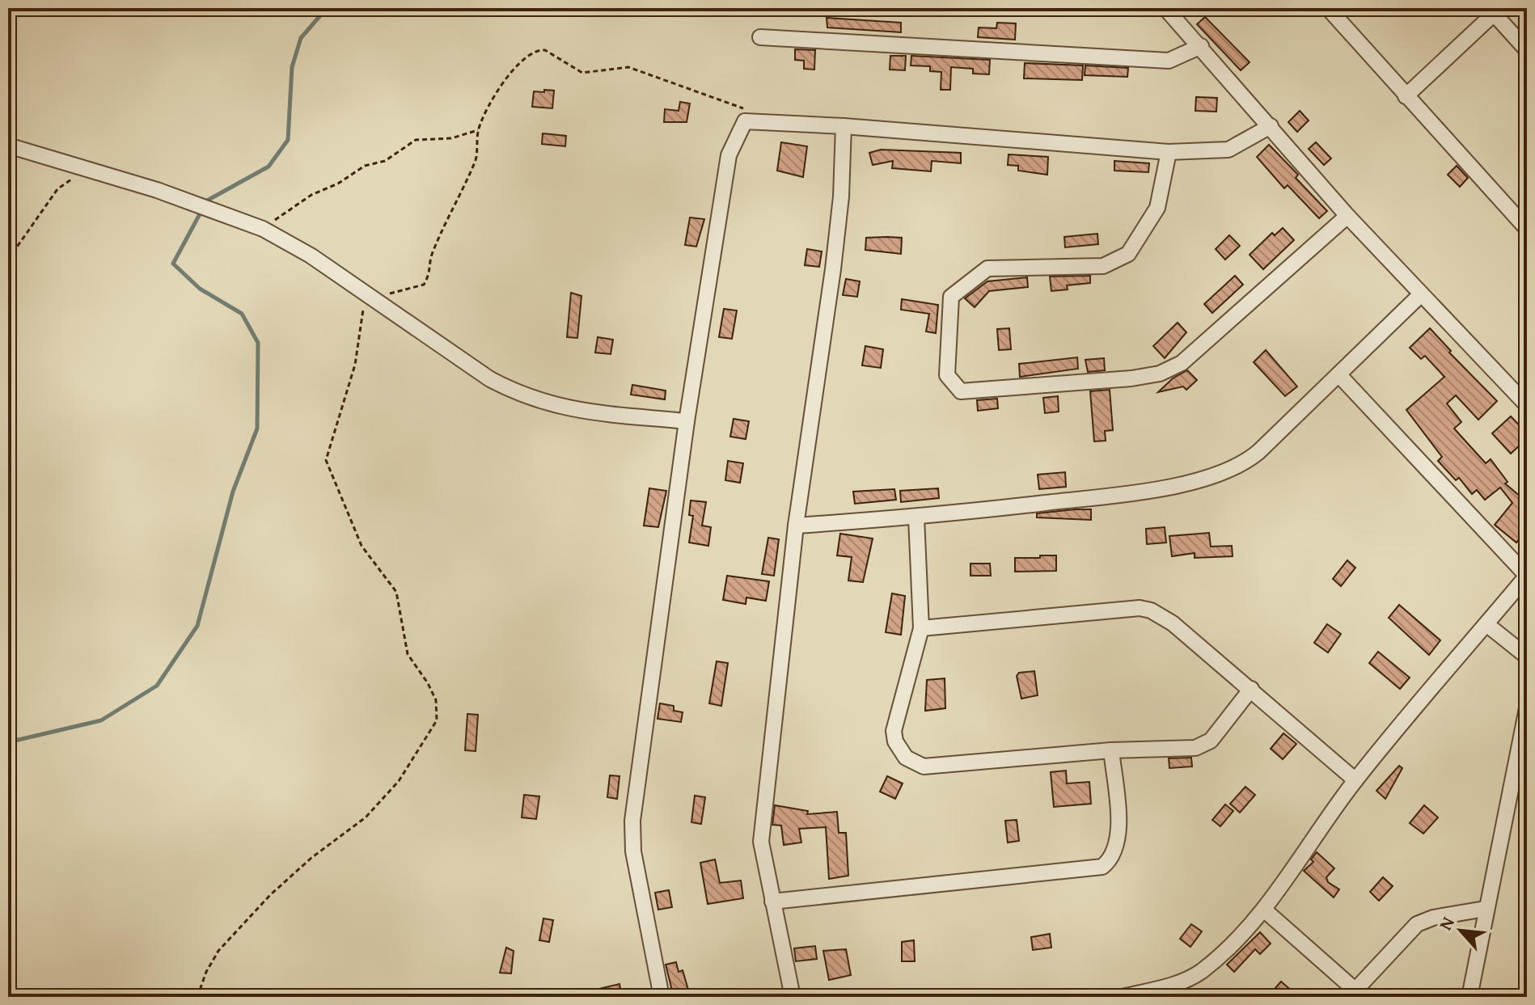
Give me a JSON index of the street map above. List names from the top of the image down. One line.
{"north":"top left"}
